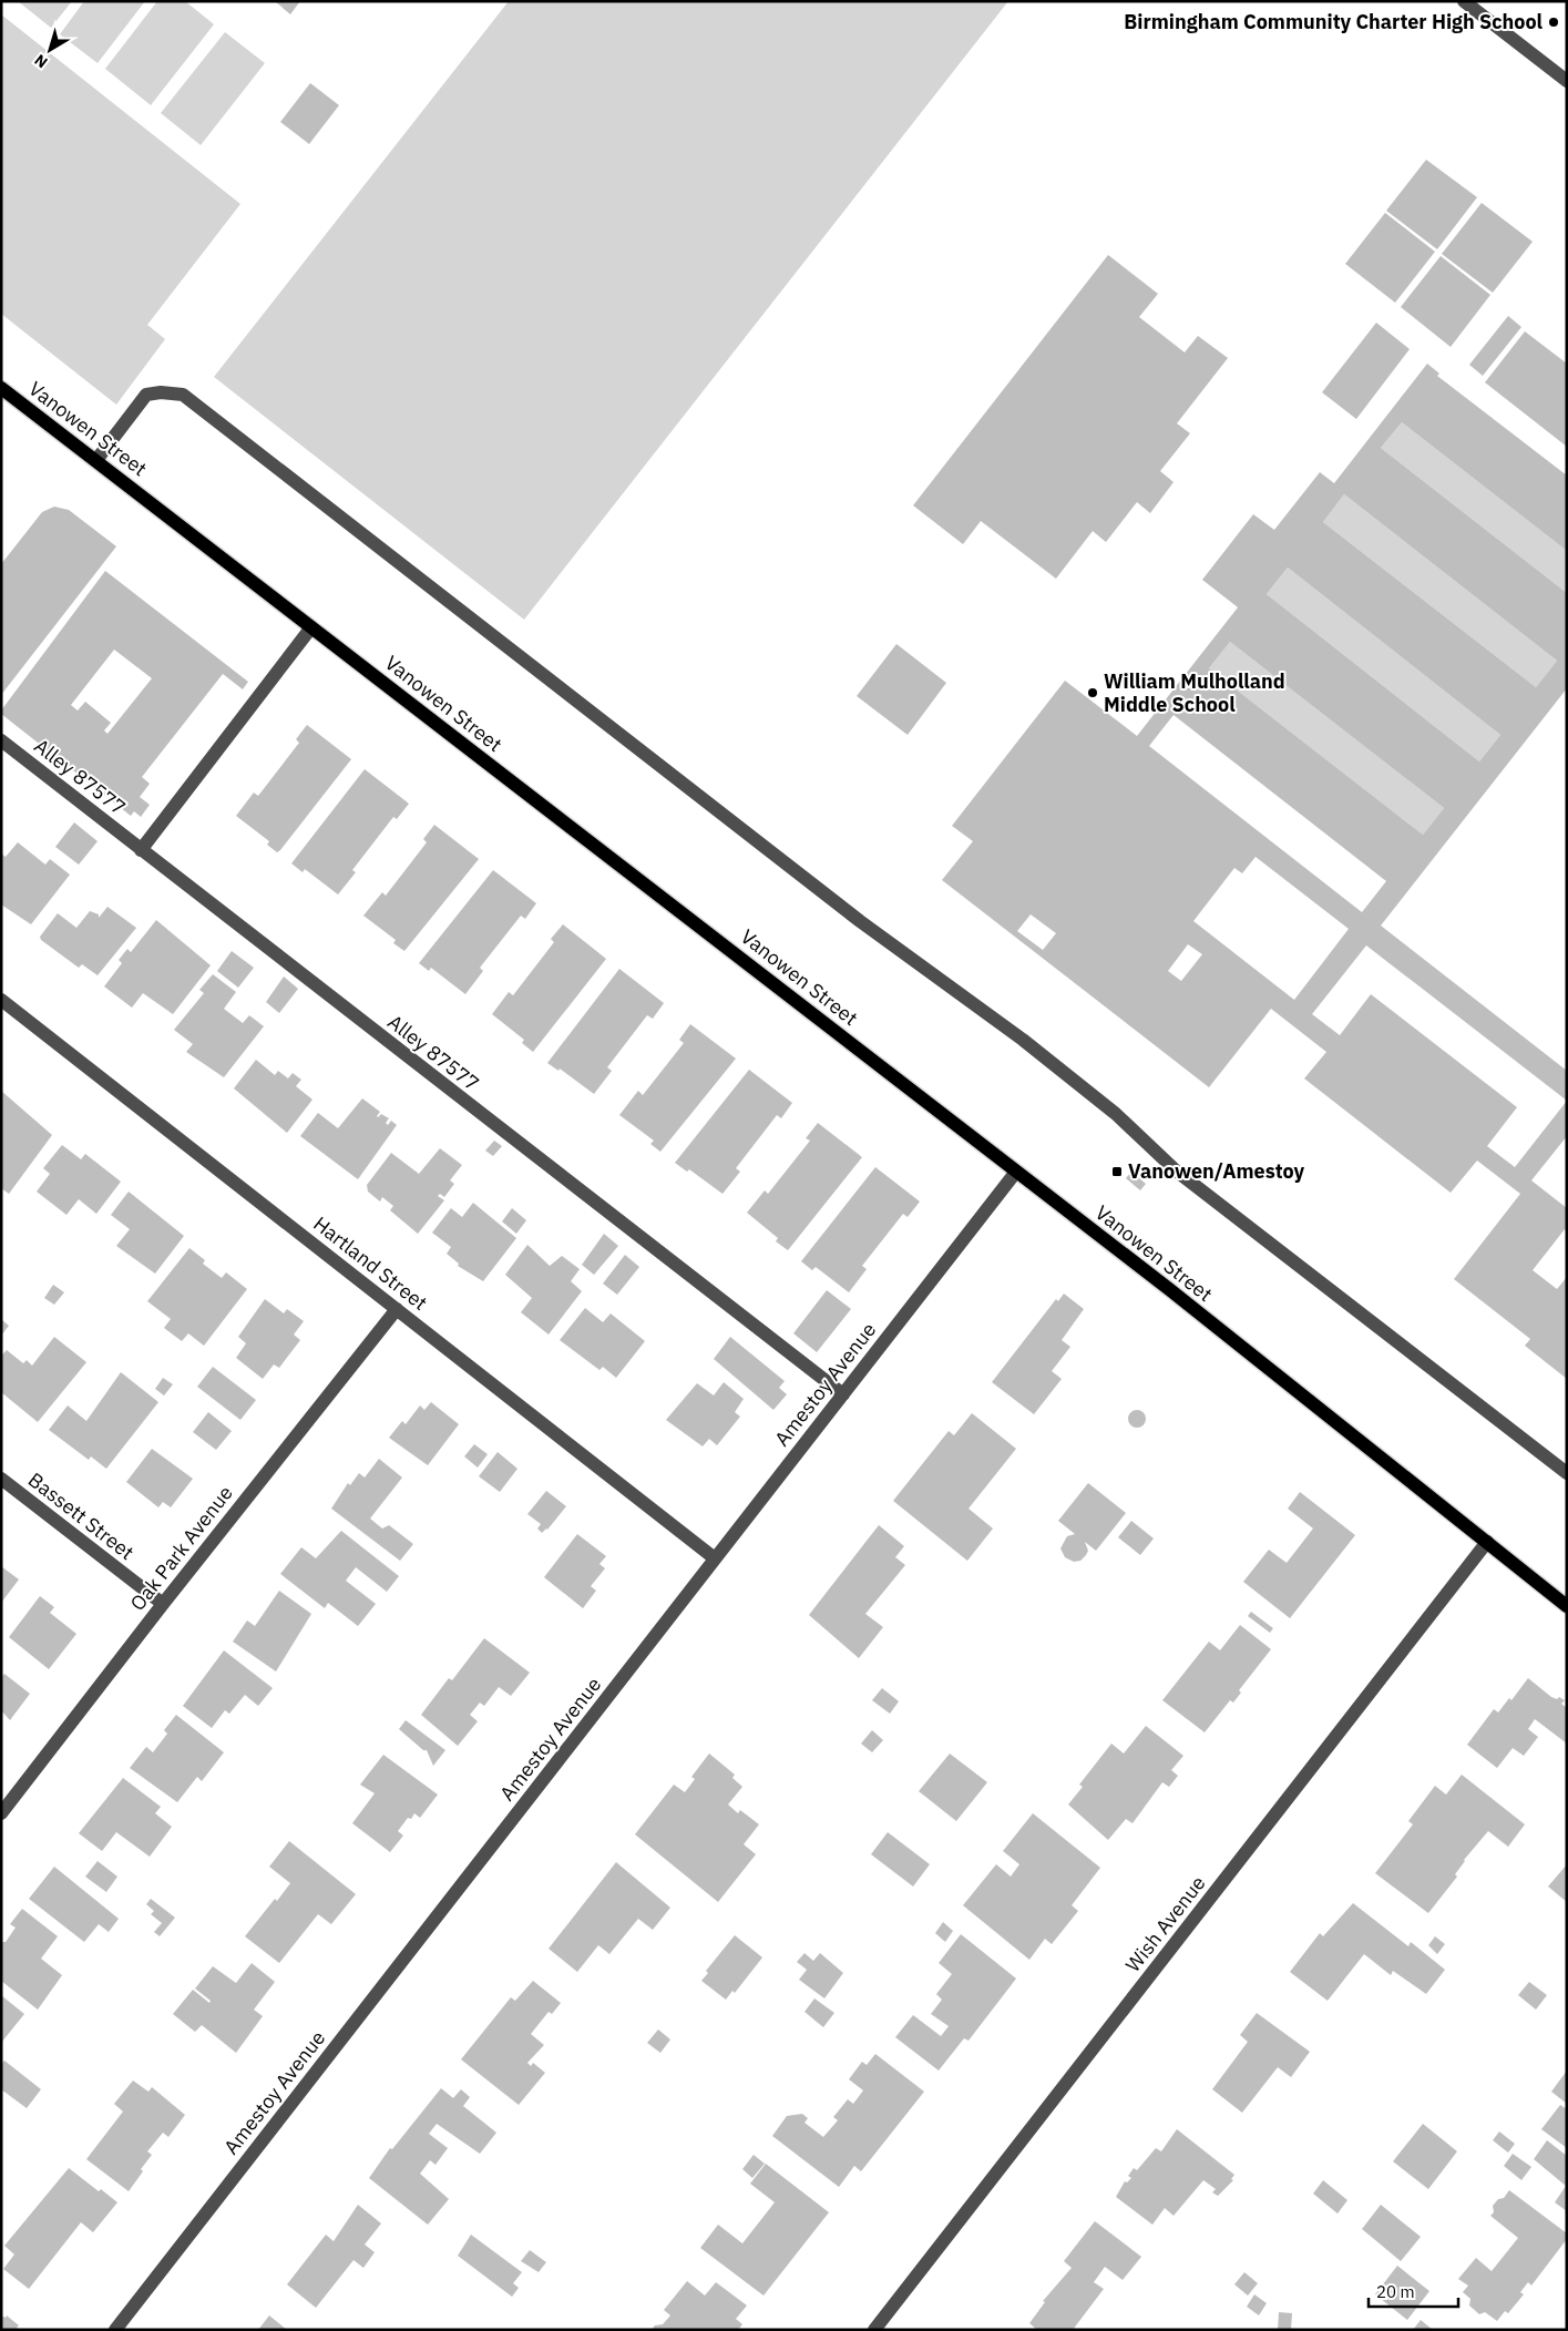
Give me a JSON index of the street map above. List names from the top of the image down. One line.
{"streets":{"main road":["Vanowen Street"],"street":["Alley 87577","Hartland Street","Amestoy Avenue","Bassett Street","Oak Park Avenue","Wish Avenue"]},"crossings":[["Vanowen Street","Amestoy Avenue"],["Vanowen Street","Wish Avenue"],["Alley 87577","Amestoy Avenue"],["Hartland Street","Amestoy Avenue"],["Hartland Street","Oak Park Avenue"],["Bassett Street","Oak Park Avenue"]],"places":{"other":["Birmingham Community Charter High School","William Mulholland Middle School"],"transit":["Vanowen/Amestoy"]},"scale_bar":"20 m","north":"bottom left"}
